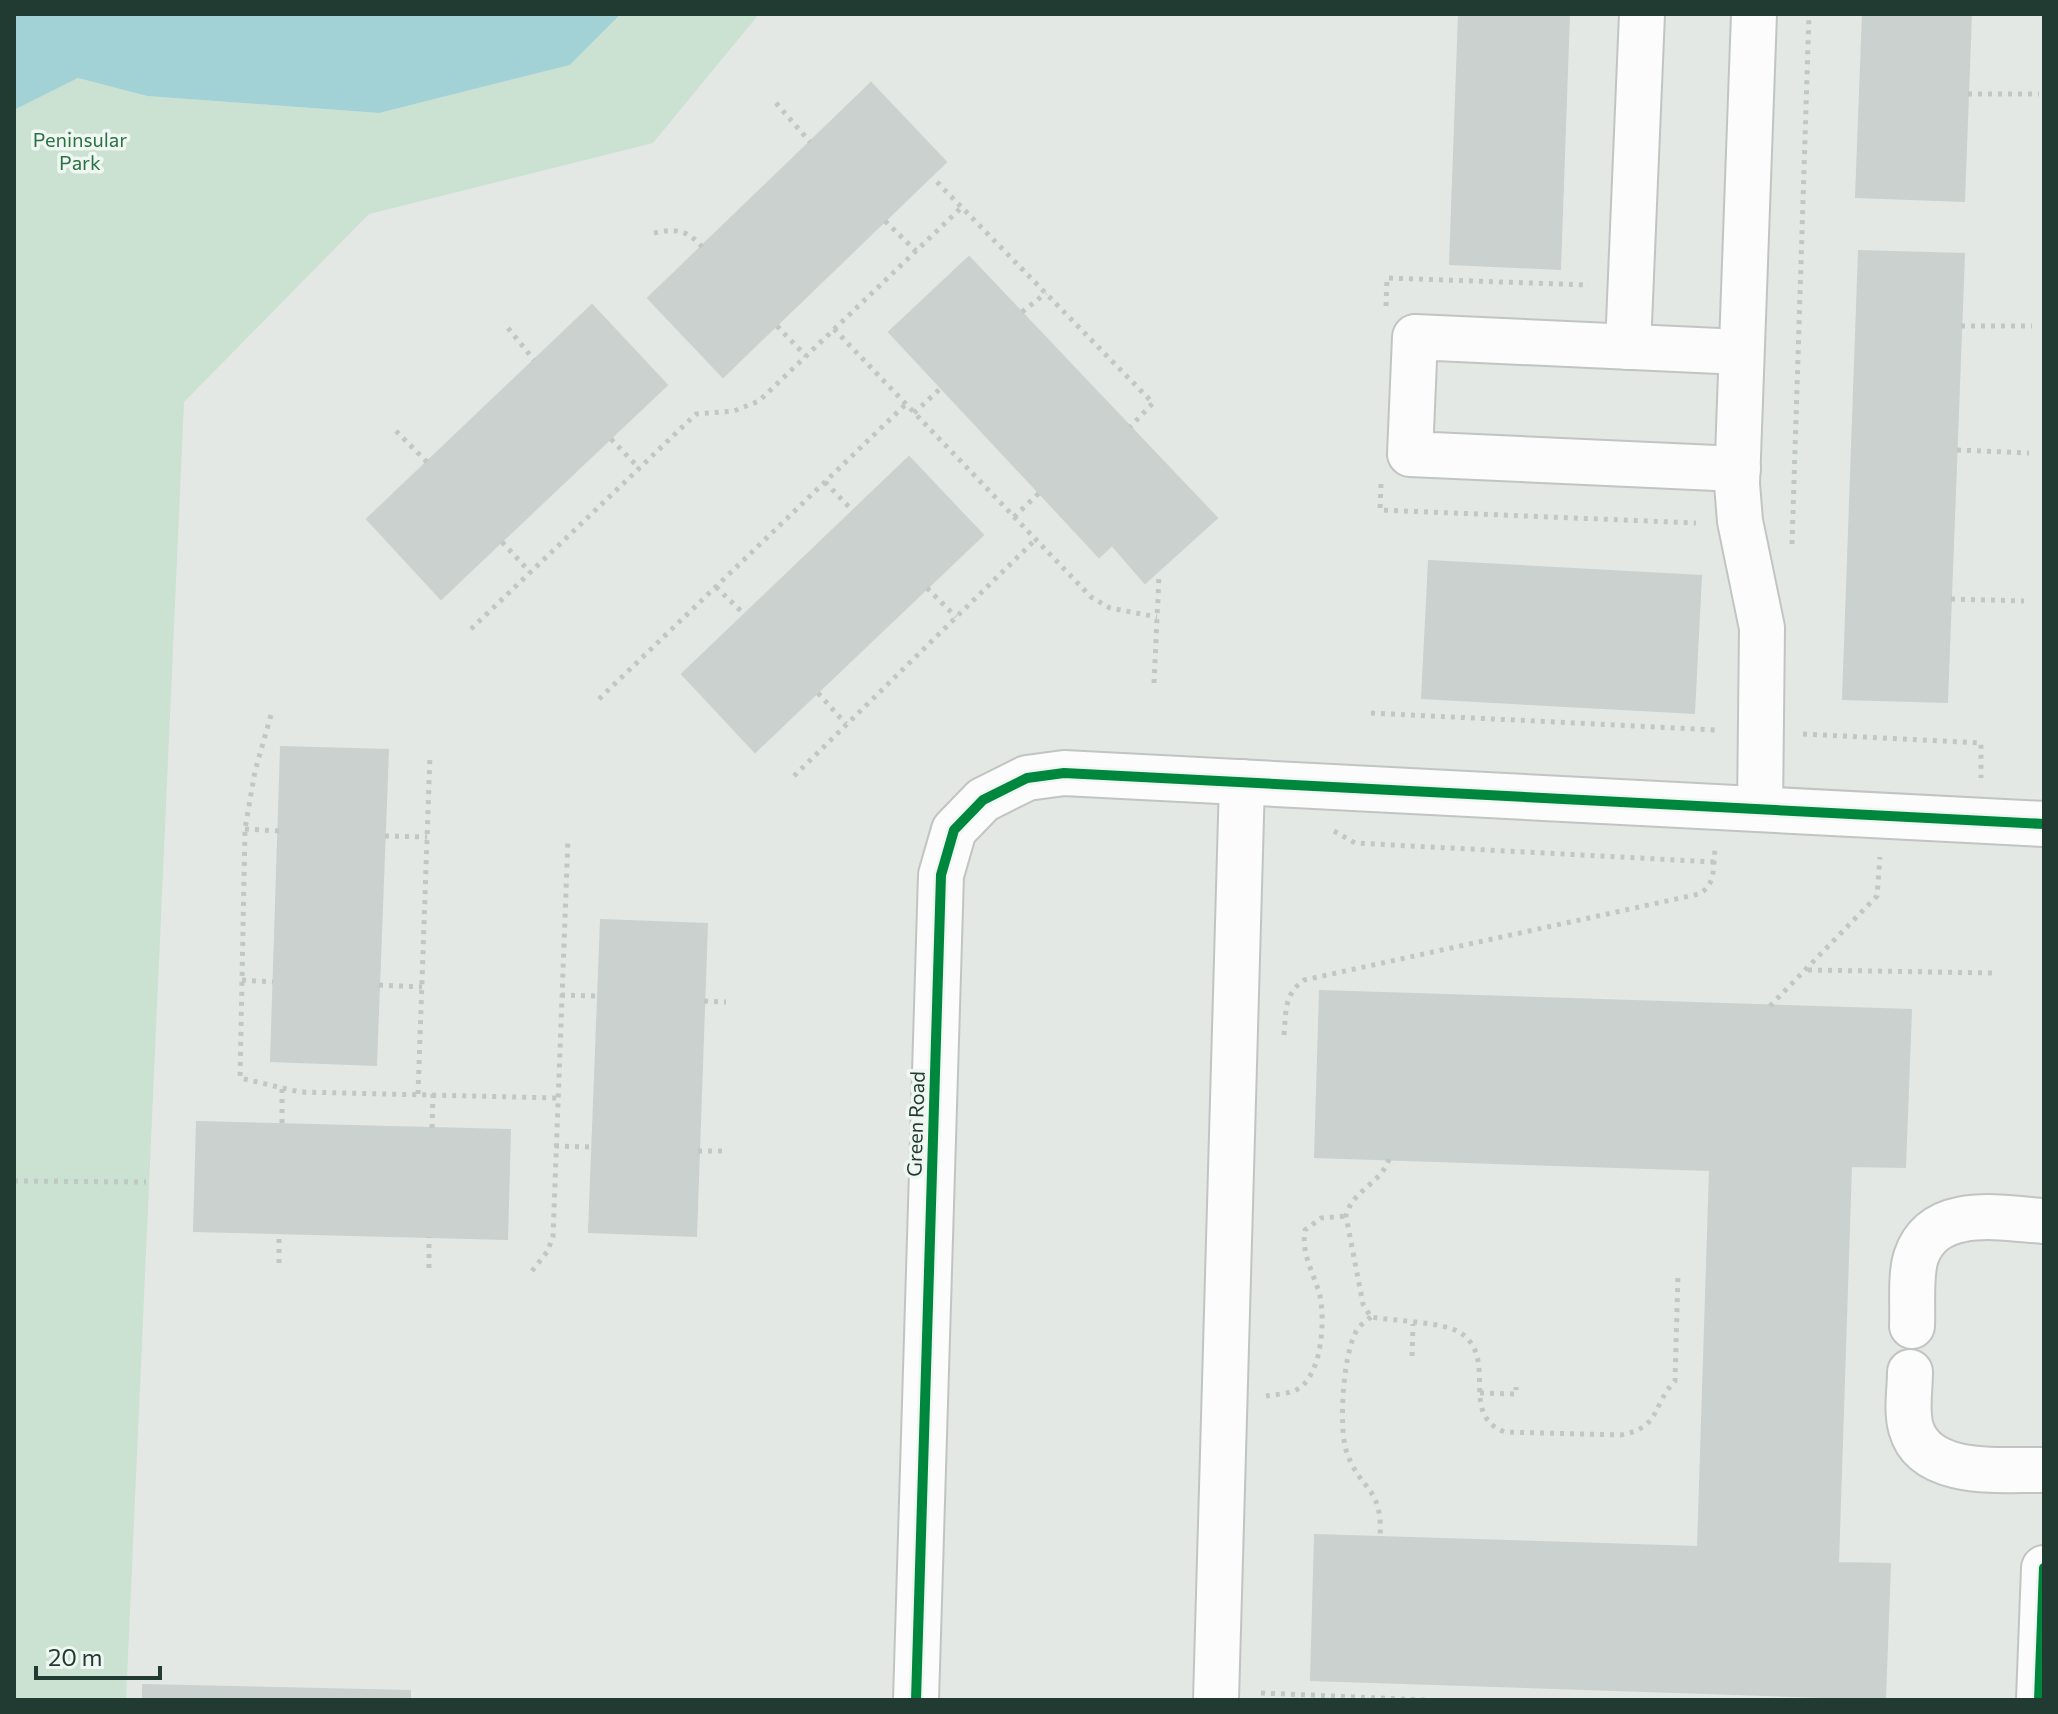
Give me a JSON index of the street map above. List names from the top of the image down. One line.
{"streets":{"street":["Green Road"]},"parks":["Peninsular Park"],"scale_bar":"20 m"}
